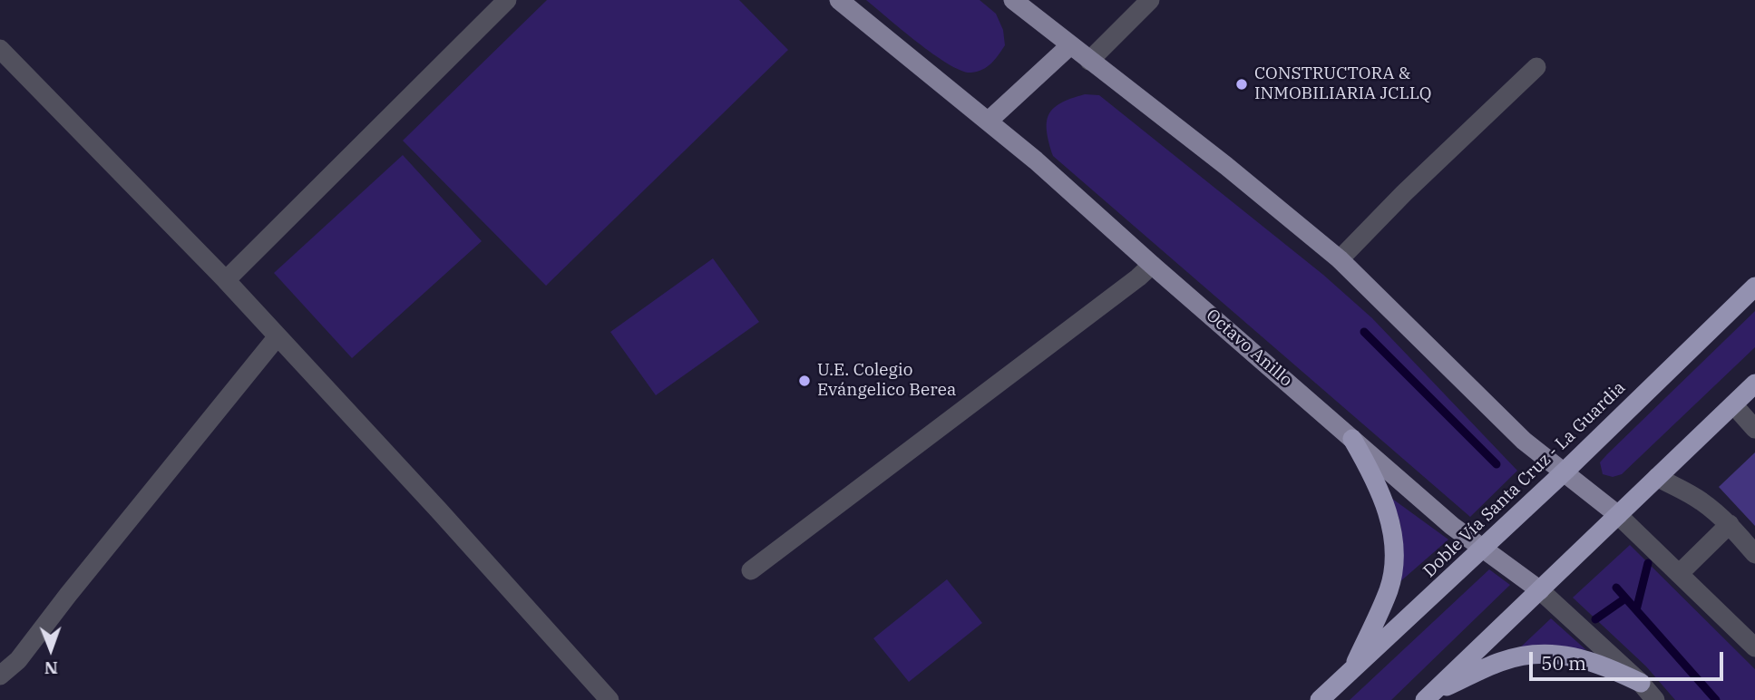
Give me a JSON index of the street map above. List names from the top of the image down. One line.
{"streets":{"highway":["Doble Vía Santa Cruz - La Guardia"],"main road":["Octavo Anillo"]},"crossings":[["Octavo Anillo","Doble Vía Santa Cruz - La Guardia"]],"places":["CONSTRUCTORA & INMOBILIARIA JCLLQ","U.E. Colegio Evángelico Berea"],"scale_bar":"50 m","north":"bottom"}
